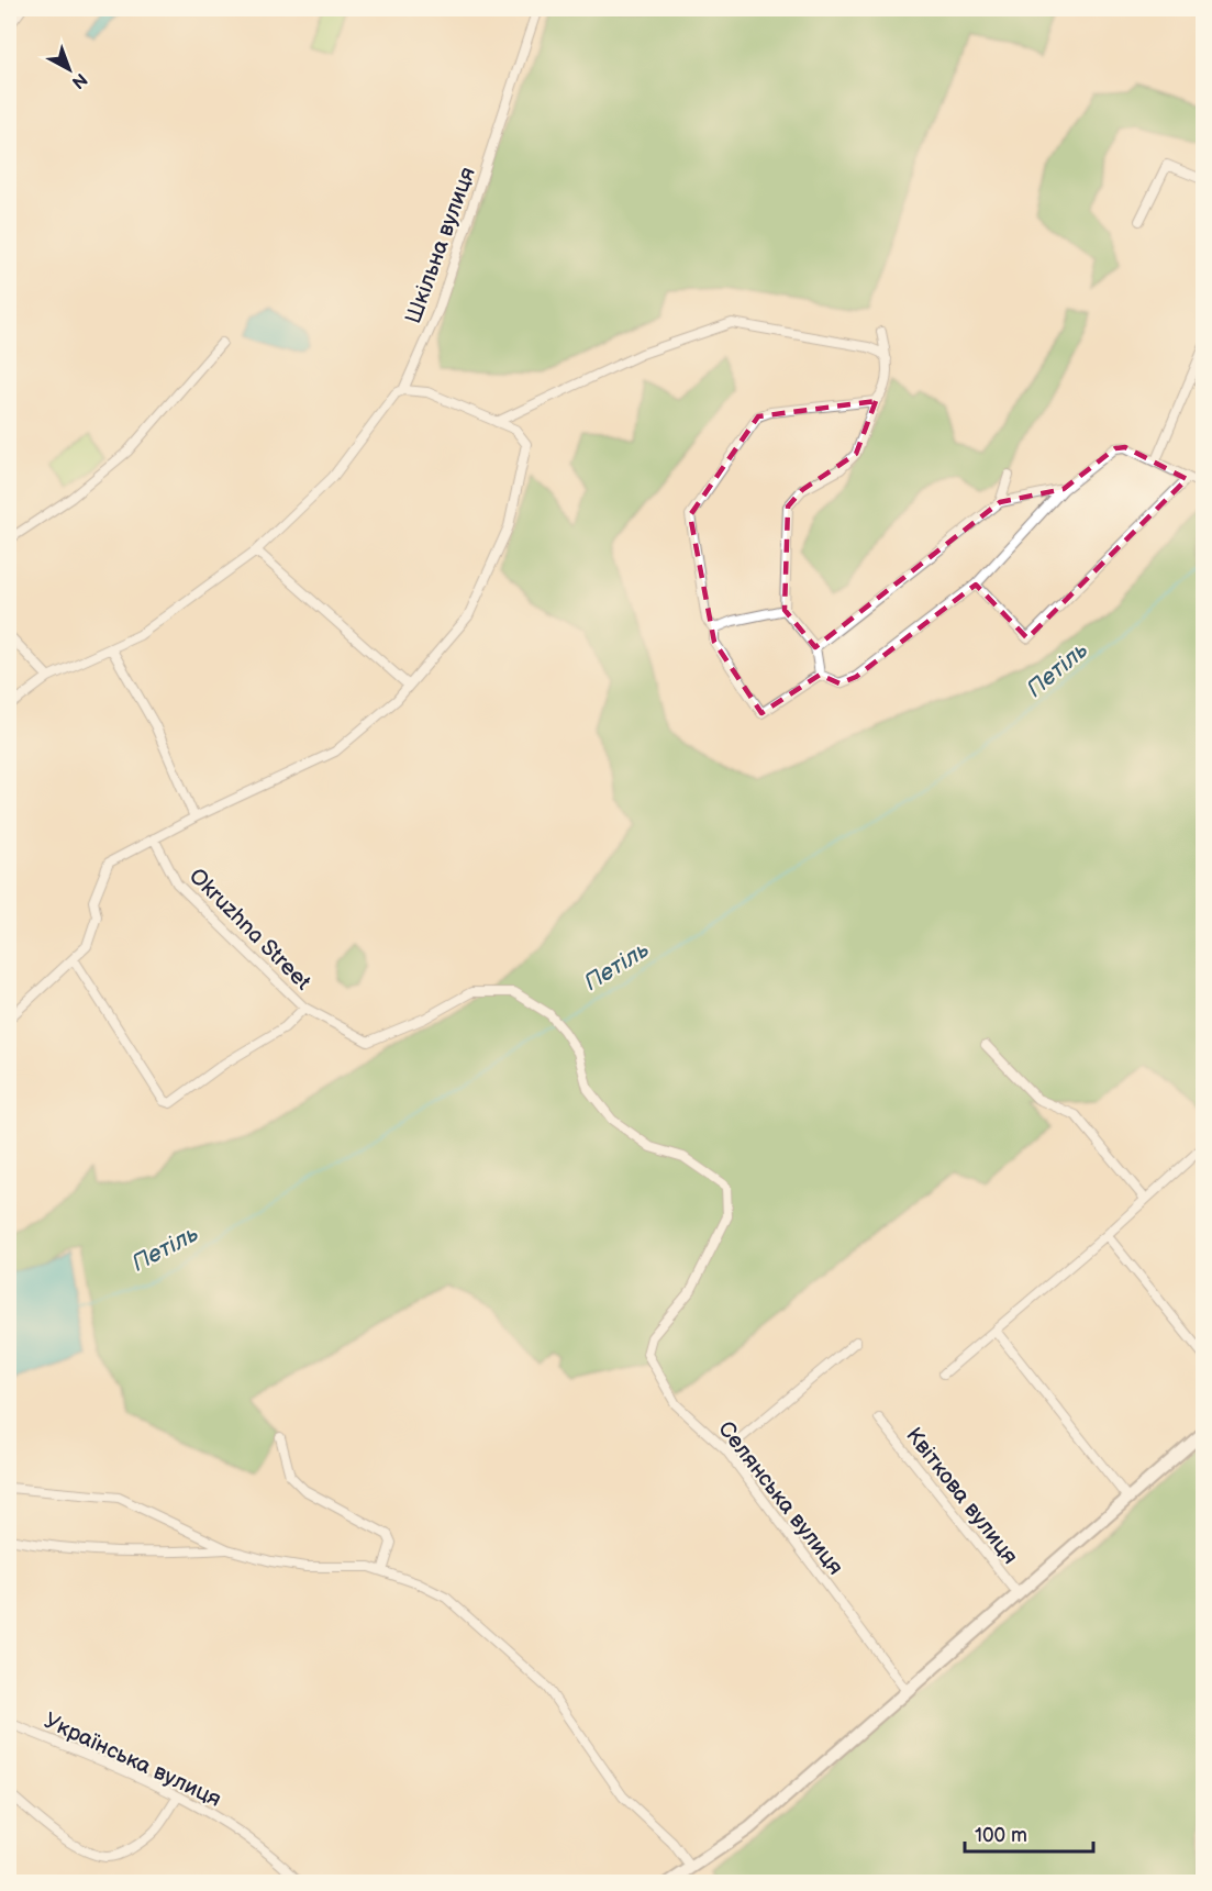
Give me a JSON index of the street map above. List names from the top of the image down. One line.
{"streets":{"street":["Шкільна вулиця","Okruzhna Street","Квіткова вулиця","Селянська вулиця","Українська вулиця"]},"crossings":[["Okruzhna Street","Селянська вулиця"]],"water":["Петіль"],"scale_bar":"100 m","north":"bottom right"}
